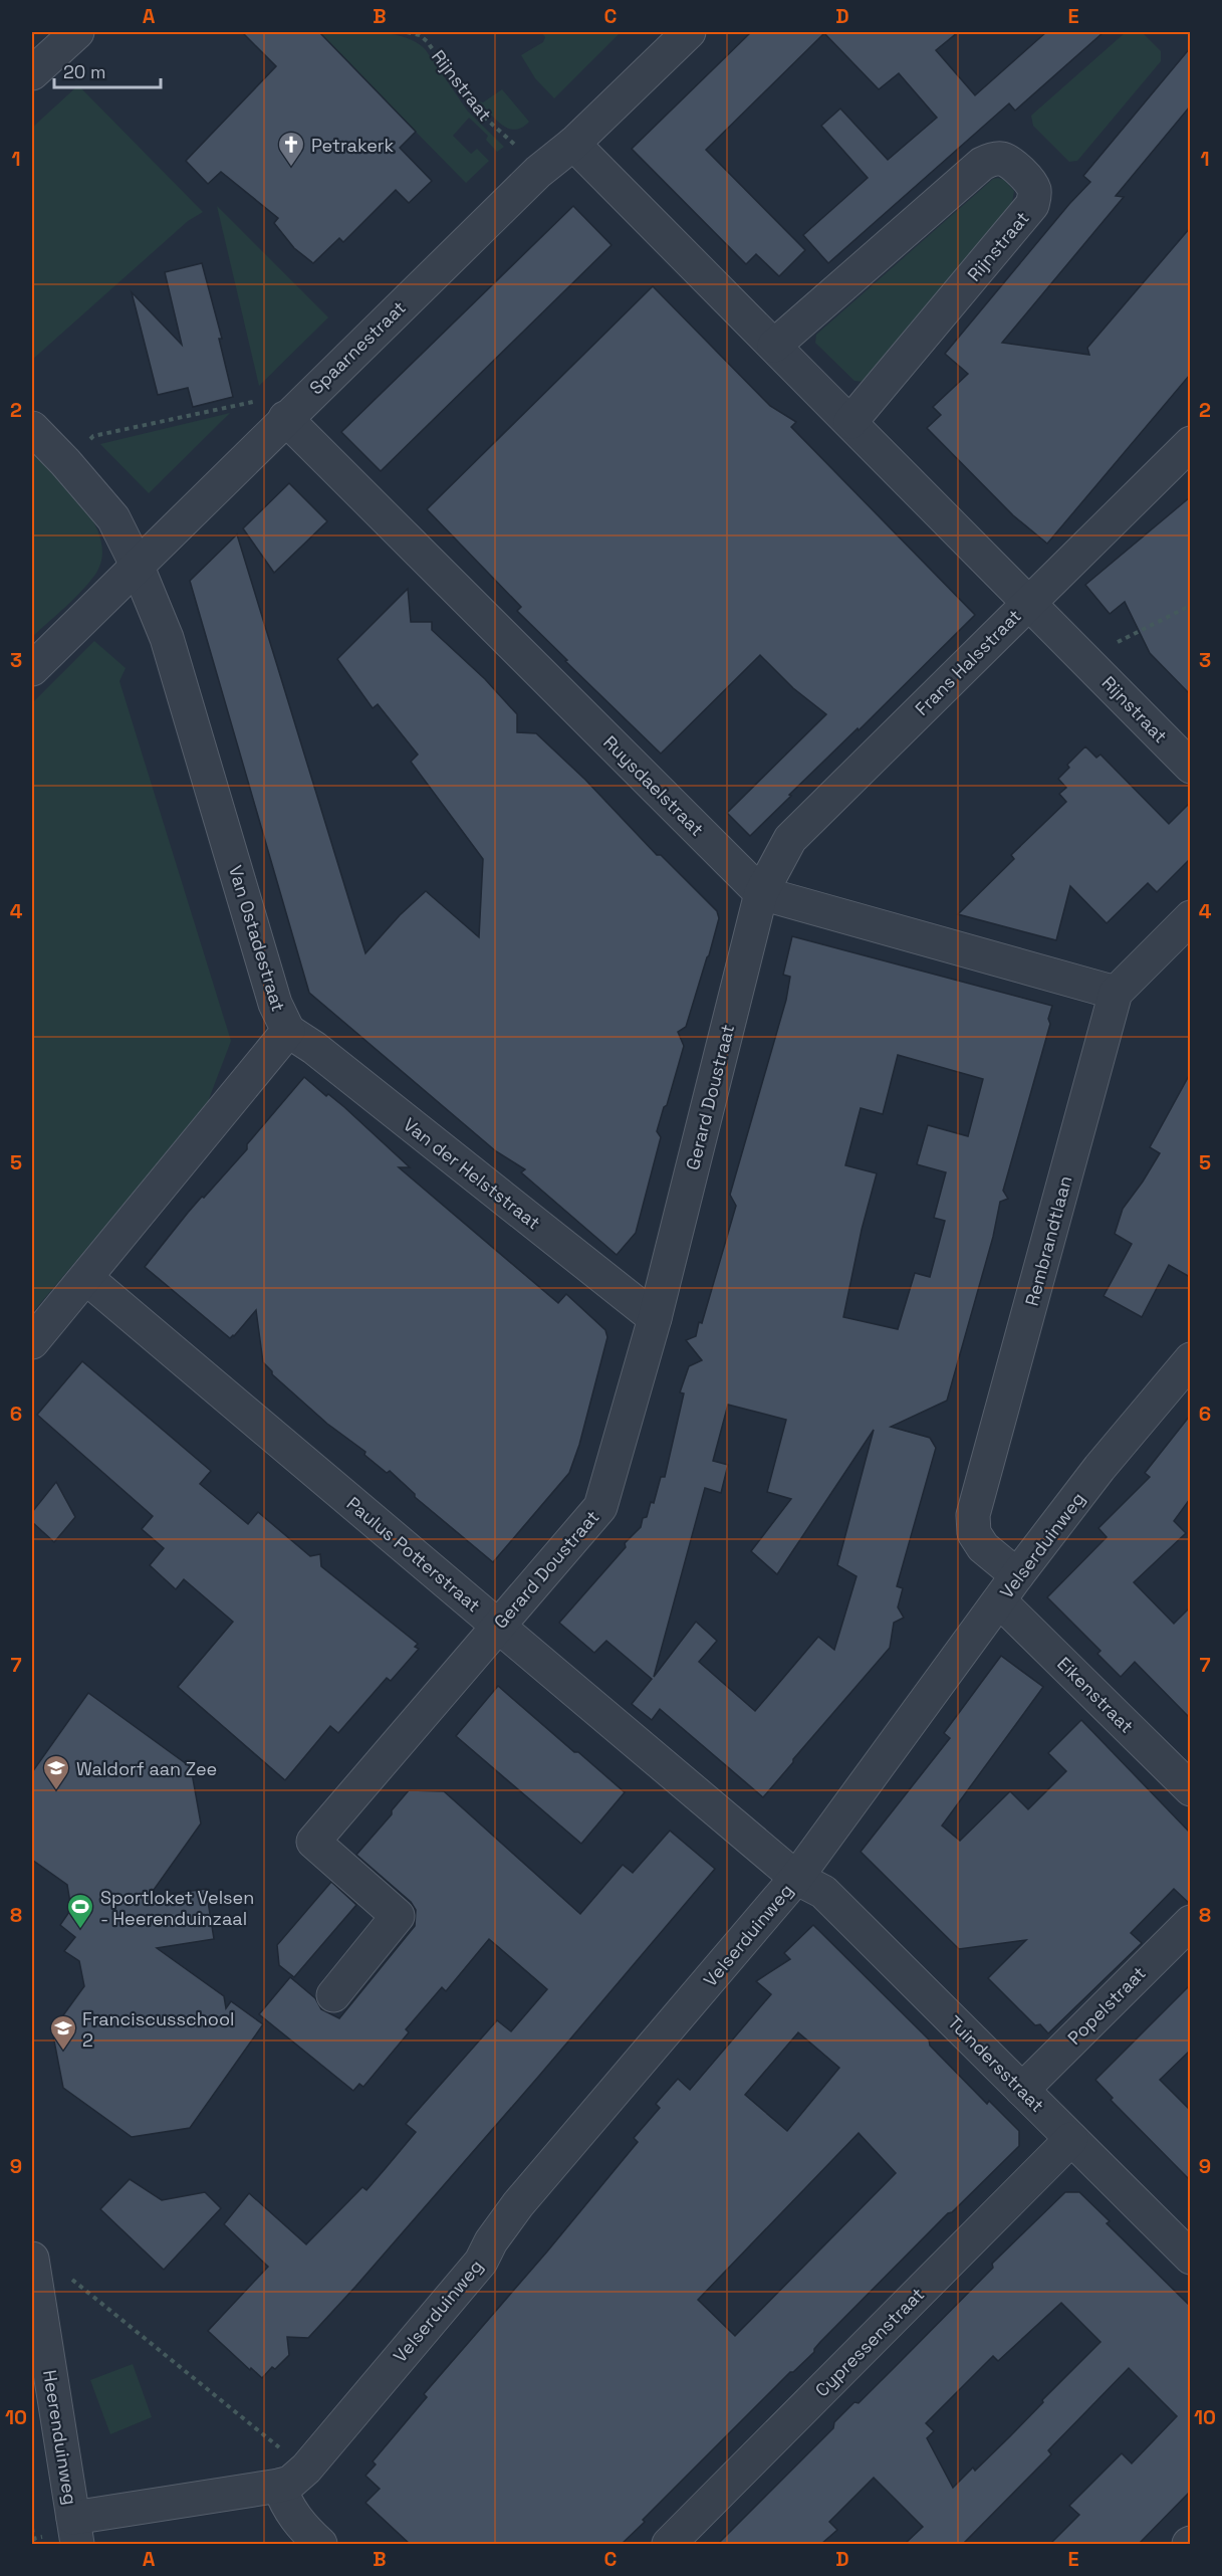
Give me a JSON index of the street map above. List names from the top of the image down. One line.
{"streets":{"street":["Rijnstraat","Spaarnestraat","Frans Halsstraat","Ruysdaelstraat","Van Ostadestraat","Gerard Doustraat","Van der Helststraat","Rembrandtlaan","Velserduinweg","Paulus Potterstraat","Eikenstraat","Popelstraat","Tuindersstraat","Cypressenstraat","Heerenduinweg"]},"crossings":[["Rijnstraat","Spaarnestraat"],["Rijnstraat","Frans Halsstraat"],["Spaarnestraat","Ruysdaelstraat"],["Spaarnestraat","Van Ostadestraat"],["Frans Halsstraat","Ruysdaelstraat"],["Frans Halsstraat","Gerard Doustraat"],["Ruysdaelstraat","Gerard Doustraat"],["Ruysdaelstraat","Rembrandtlaan"],["Van Ostadestraat","Van der Helststraat"],["Van Ostadestraat","Paulus Potterstraat"],["Gerard Doustraat","Van der Helststraat"],["Gerard Doustraat","Paulus Potterstraat"],["Rembrandtlaan","Velserduinweg"],["Rembrandtlaan","Eikenstraat"],["Velserduinweg","Paulus Potterstraat"],["Velserduinweg","Eikenstraat"],["Velserduinweg","Tuindersstraat"],["Paulus Potterstraat","Tuindersstraat"],["Popelstraat","Tuindersstraat"],["Tuindersstraat","Cypressenstraat"]],"places":{"church":["Petrakerk"],"school or university":["Waldorf aan Zee","Franciscusschool 2"],"sports":["Sportloket Velsen - Heerenduinzaal"]},"scale_bar":"20 m","grid":{"columns":["A","B","C","D","E"],"rows":["1","2","3","4","5","6","7","8","9","10"]}}
